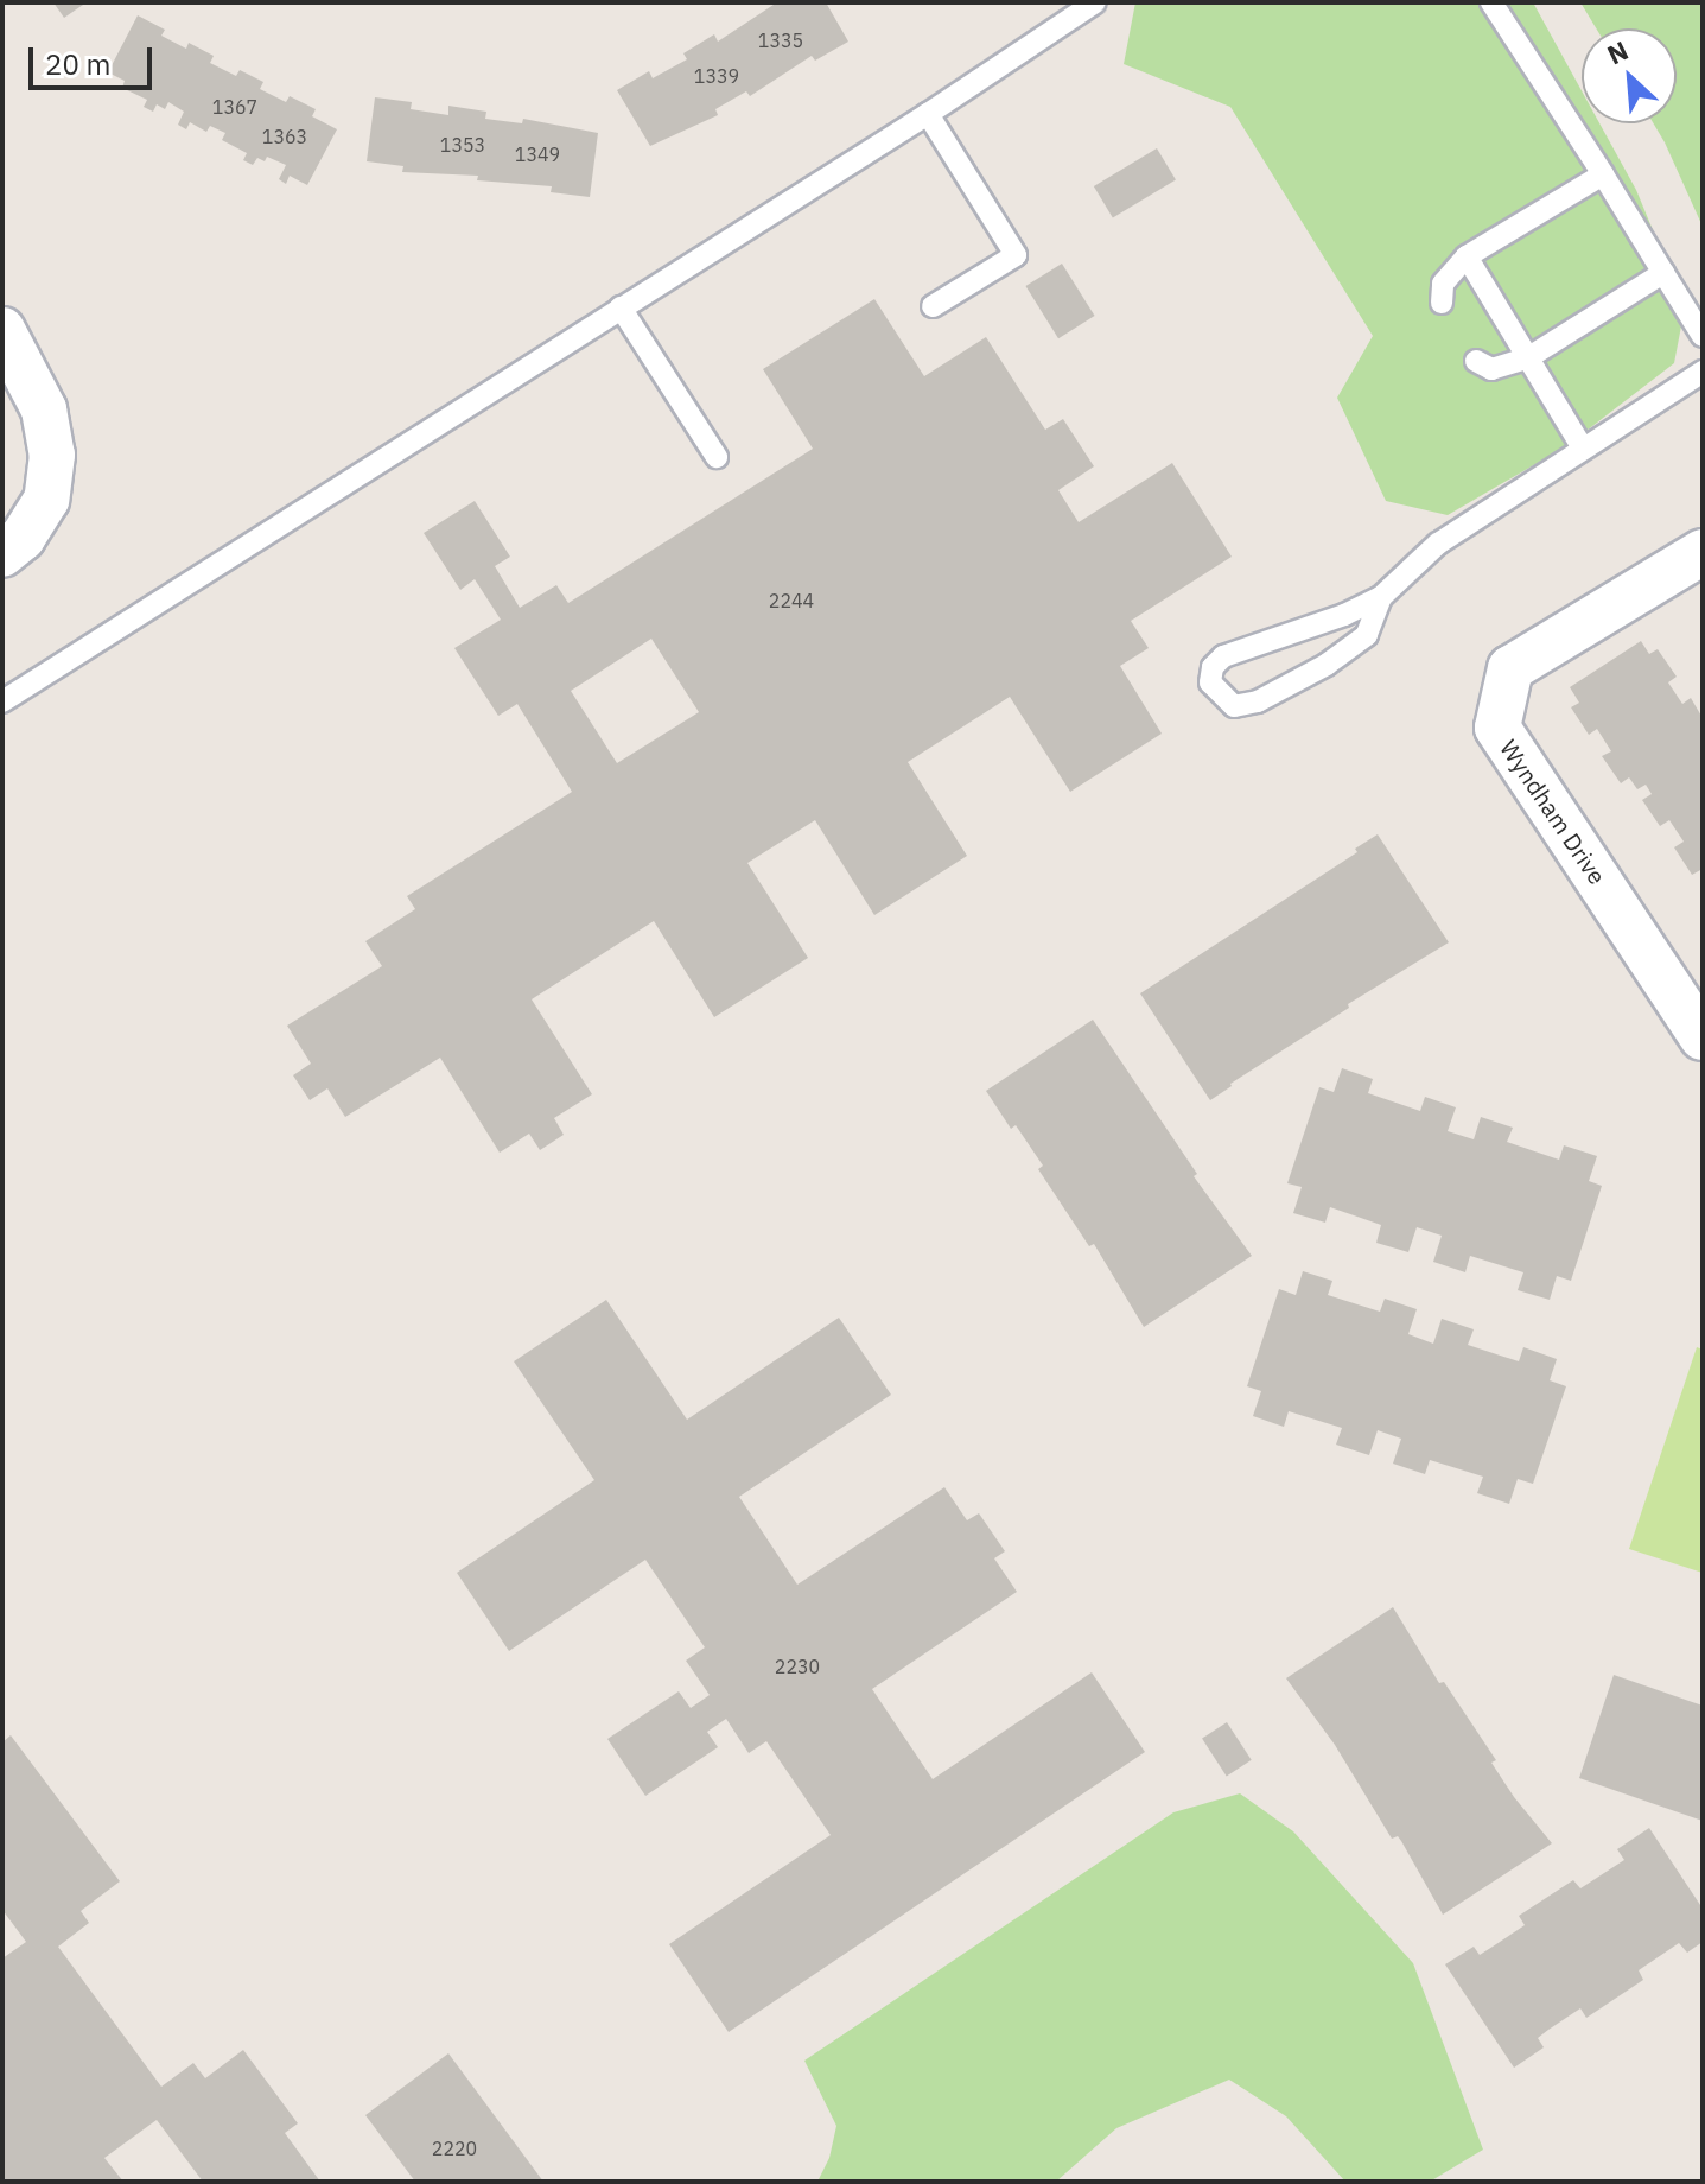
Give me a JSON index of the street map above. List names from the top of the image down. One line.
{"streets":{"street":["Wyndham Drive"]},"house_numbers":["1335","1339","1367","1363","1353","1349","2244","2230","2220"],"scale_bar":"20 m","north":"top left"}
